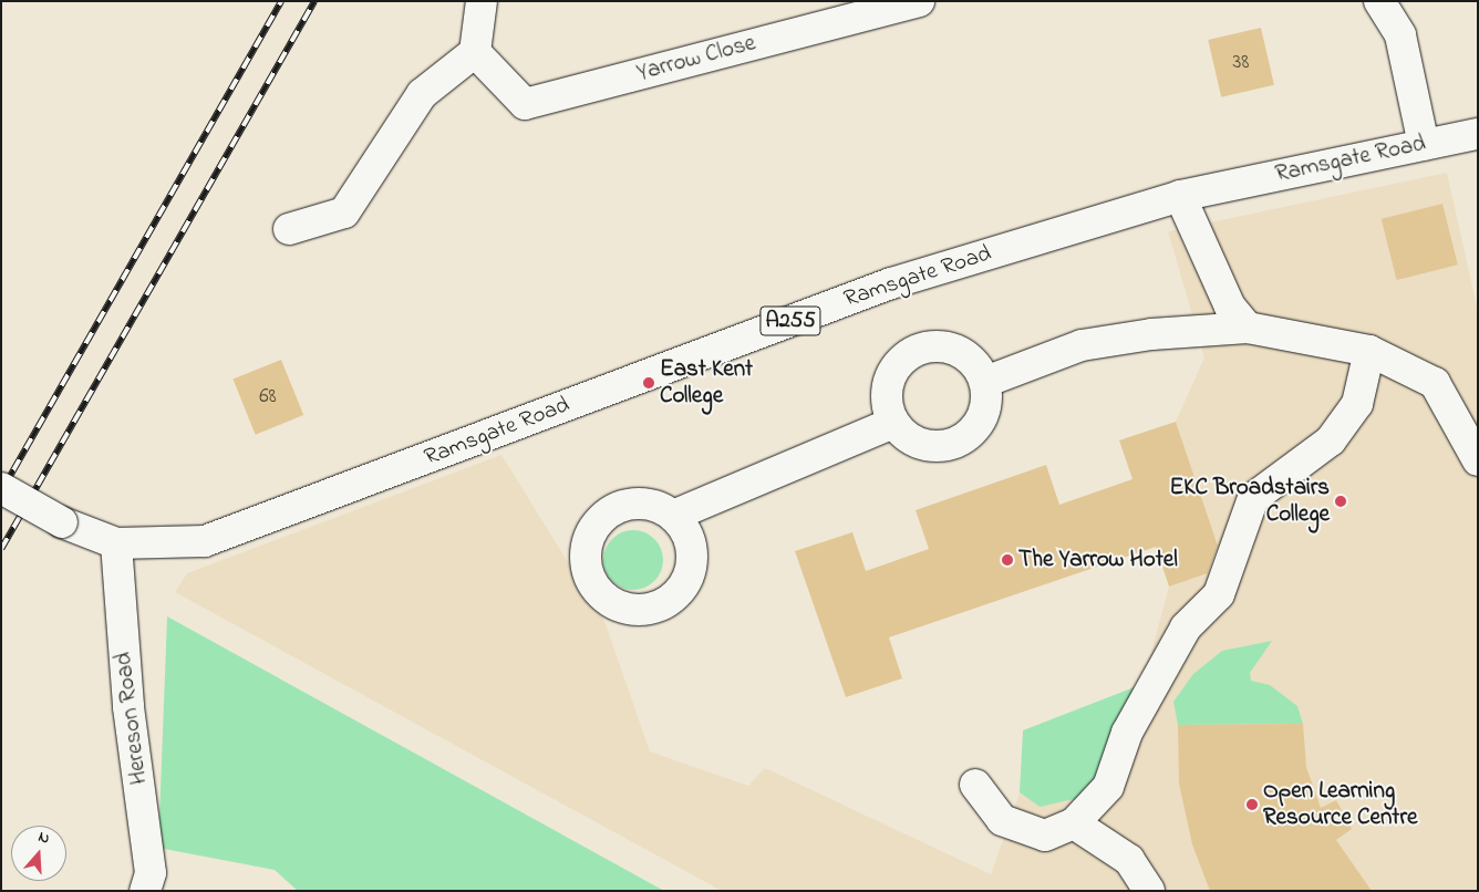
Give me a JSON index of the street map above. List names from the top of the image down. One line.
{"streets":{"main road":["Yarrow Close","Ramsgate Road","A255","Hereson Road"]},"crossings":[["Ramsgate Road","Hereson Road"]],"places":["East Kent College","EKC Broadstairs College","The Yarrow Hotel","Open Learning Resource Centre"],"house_numbers":["38","68"],"north":"top"}
